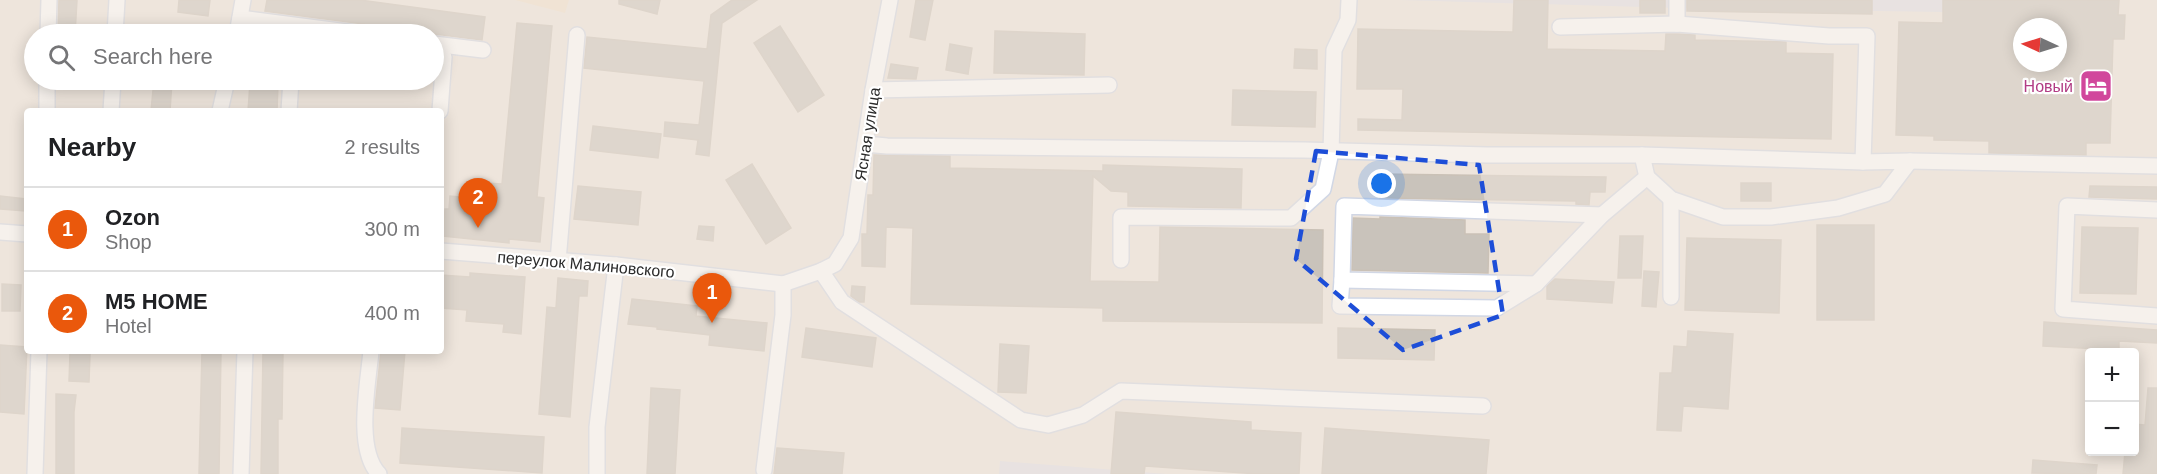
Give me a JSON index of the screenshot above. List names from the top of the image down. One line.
{"streets":{"street":["Ясная улица","переулок Малиновского"]},"crossings":[["Ясная улица","переулок Малиновского"]],"places":{"hotel":["Новый"]},"north":"left","page":{"search":"Search here","heading":["Nearby","2 results"],"pins":["2","1"],"list":[{"mark":"1","name":"Ozon","note":"Shop","value":"300 m"},{"mark":"2","name":"M5 HOME","note":"Hotel","value":"400 m"}],"map_buttons":["+","−"]}}
